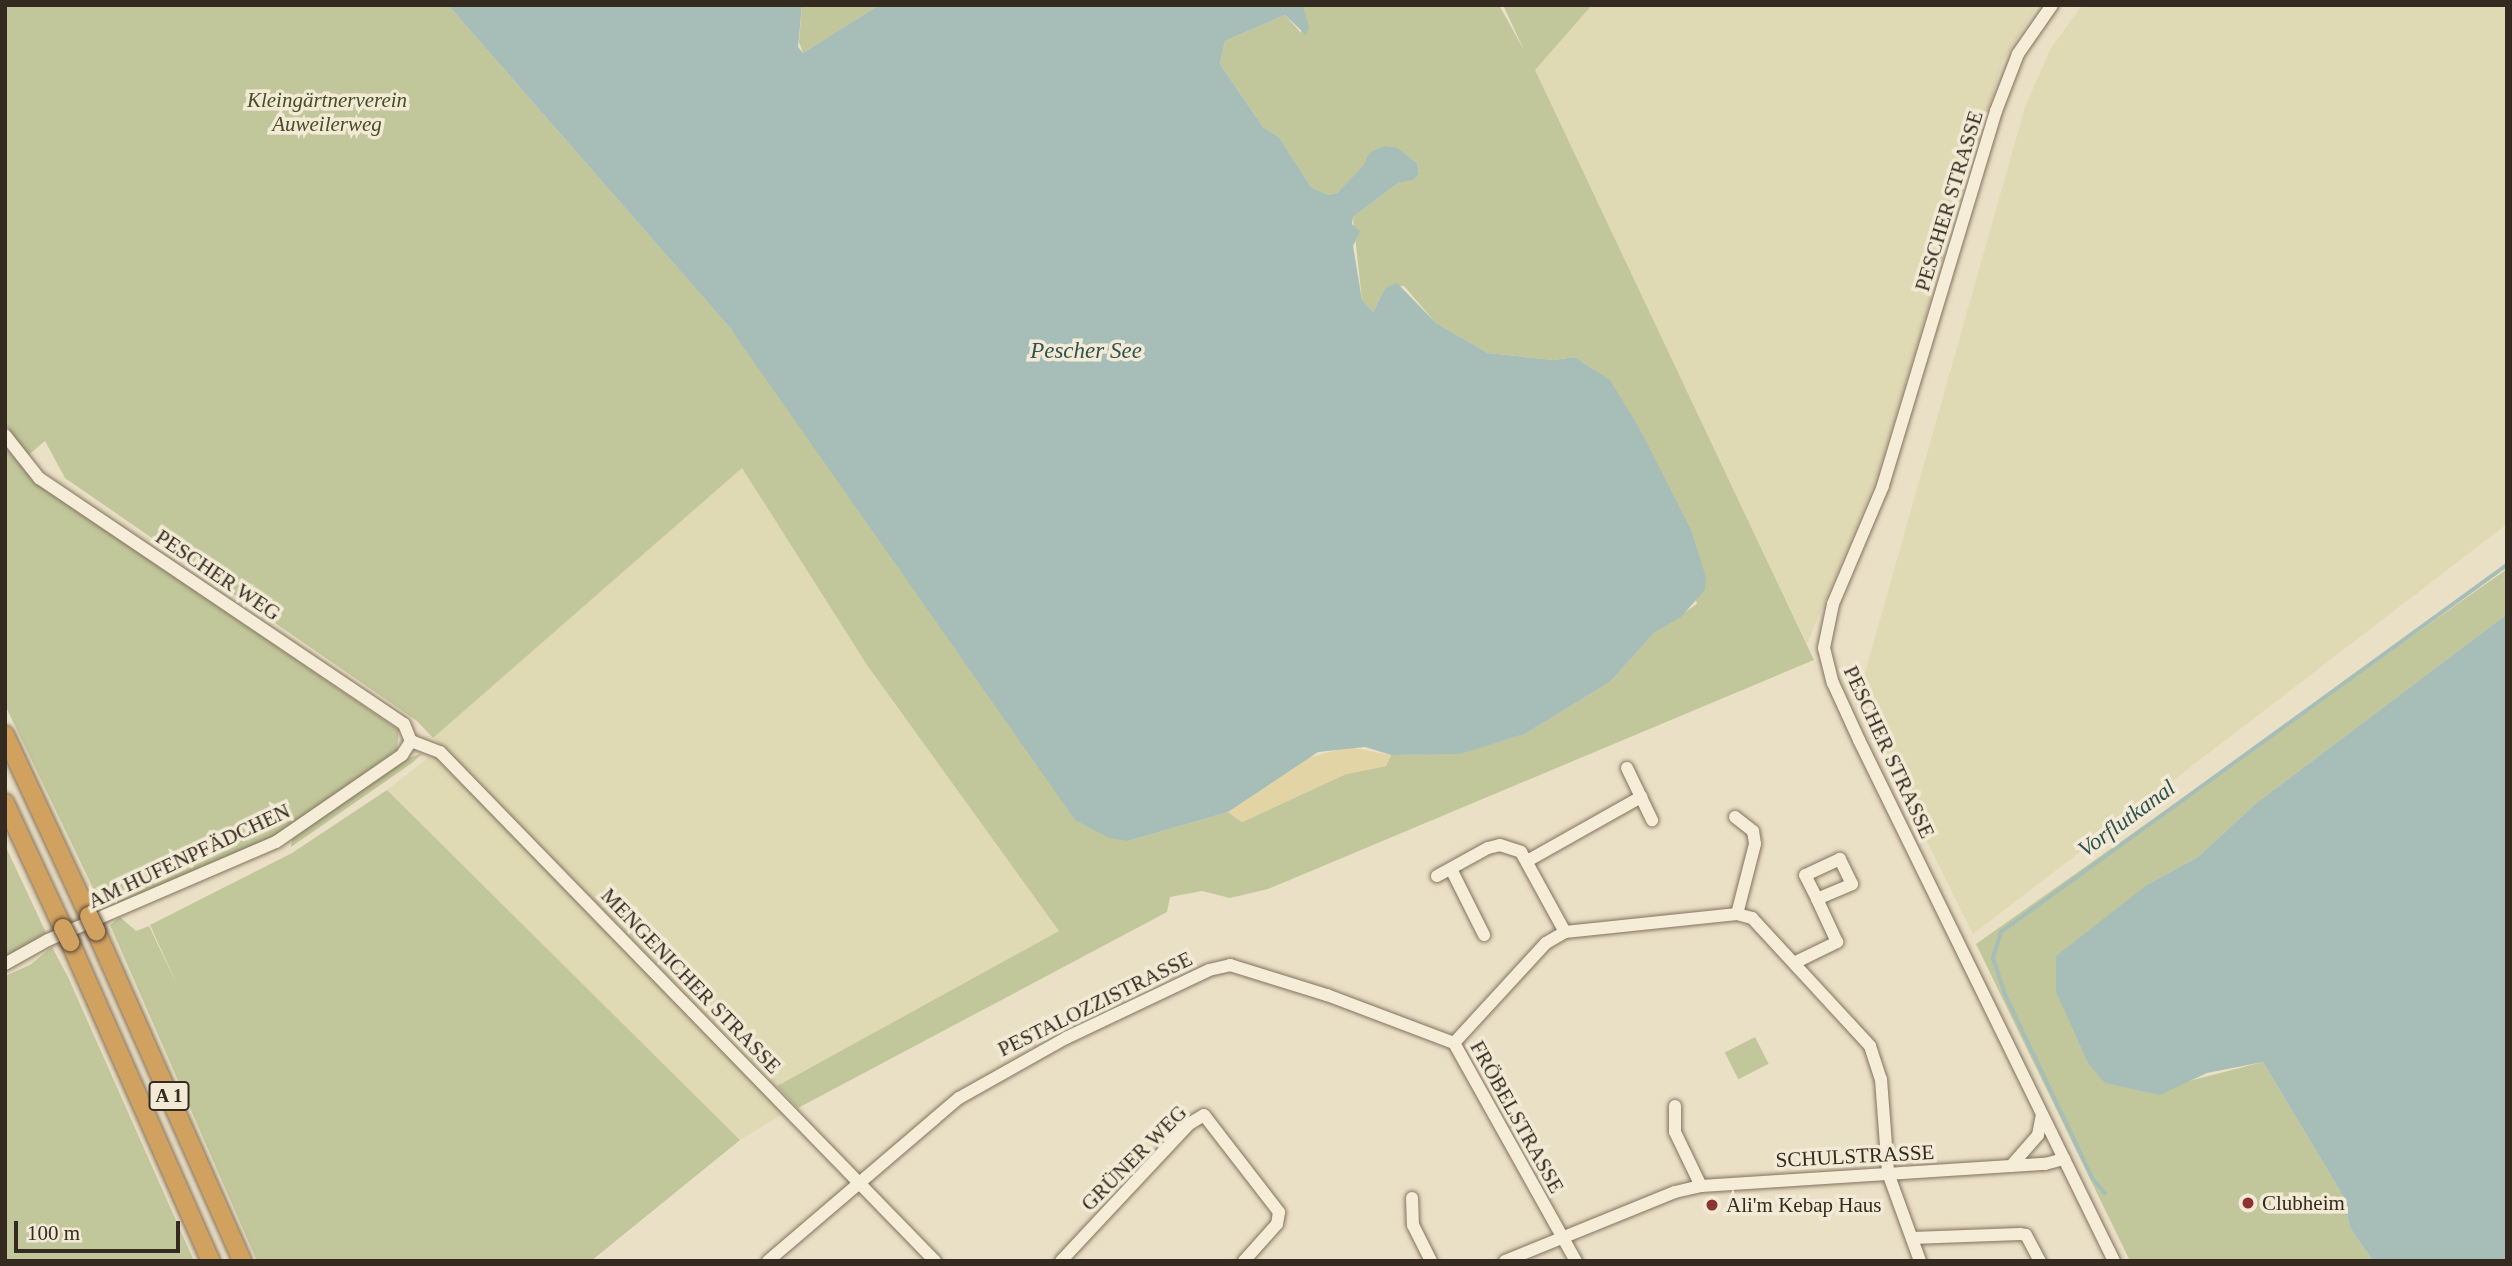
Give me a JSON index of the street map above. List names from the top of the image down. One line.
{"streets":{"highway":["A 1"],"street":["PESCHER STRASSE","PESCHER WEG","AM HUFENPFÄDCHEN","MENGENICHER STRASSE","PESTALOZZISTRASSE","FRÖBELSTRASSE","SCHULSTRASSE","GRÜNER WEG"]},"crossings":[["PESCHER STRASSE","SCHULSTRASSE"],["PESCHER WEG","AM HUFENPFÄDCHEN"],["PESCHER WEG","MENGENICHER STRASSE"],["AM HUFENPFÄDCHEN","MENGENICHER STRASSE"],["MENGENICHER STRASSE","PESTALOZZISTRASSE"],["PESTALOZZISTRASSE","FRÖBELSTRASSE"],["FRÖBELSTRASSE","SCHULSTRASSE"]],"water":["Pescher See","Vorflutkanal"],"parks":["Kleingärtnerverein Auweilerweg"],"places":["Clubheim","Ali'm Kebap Haus"],"scale_bar":"100 m"}
